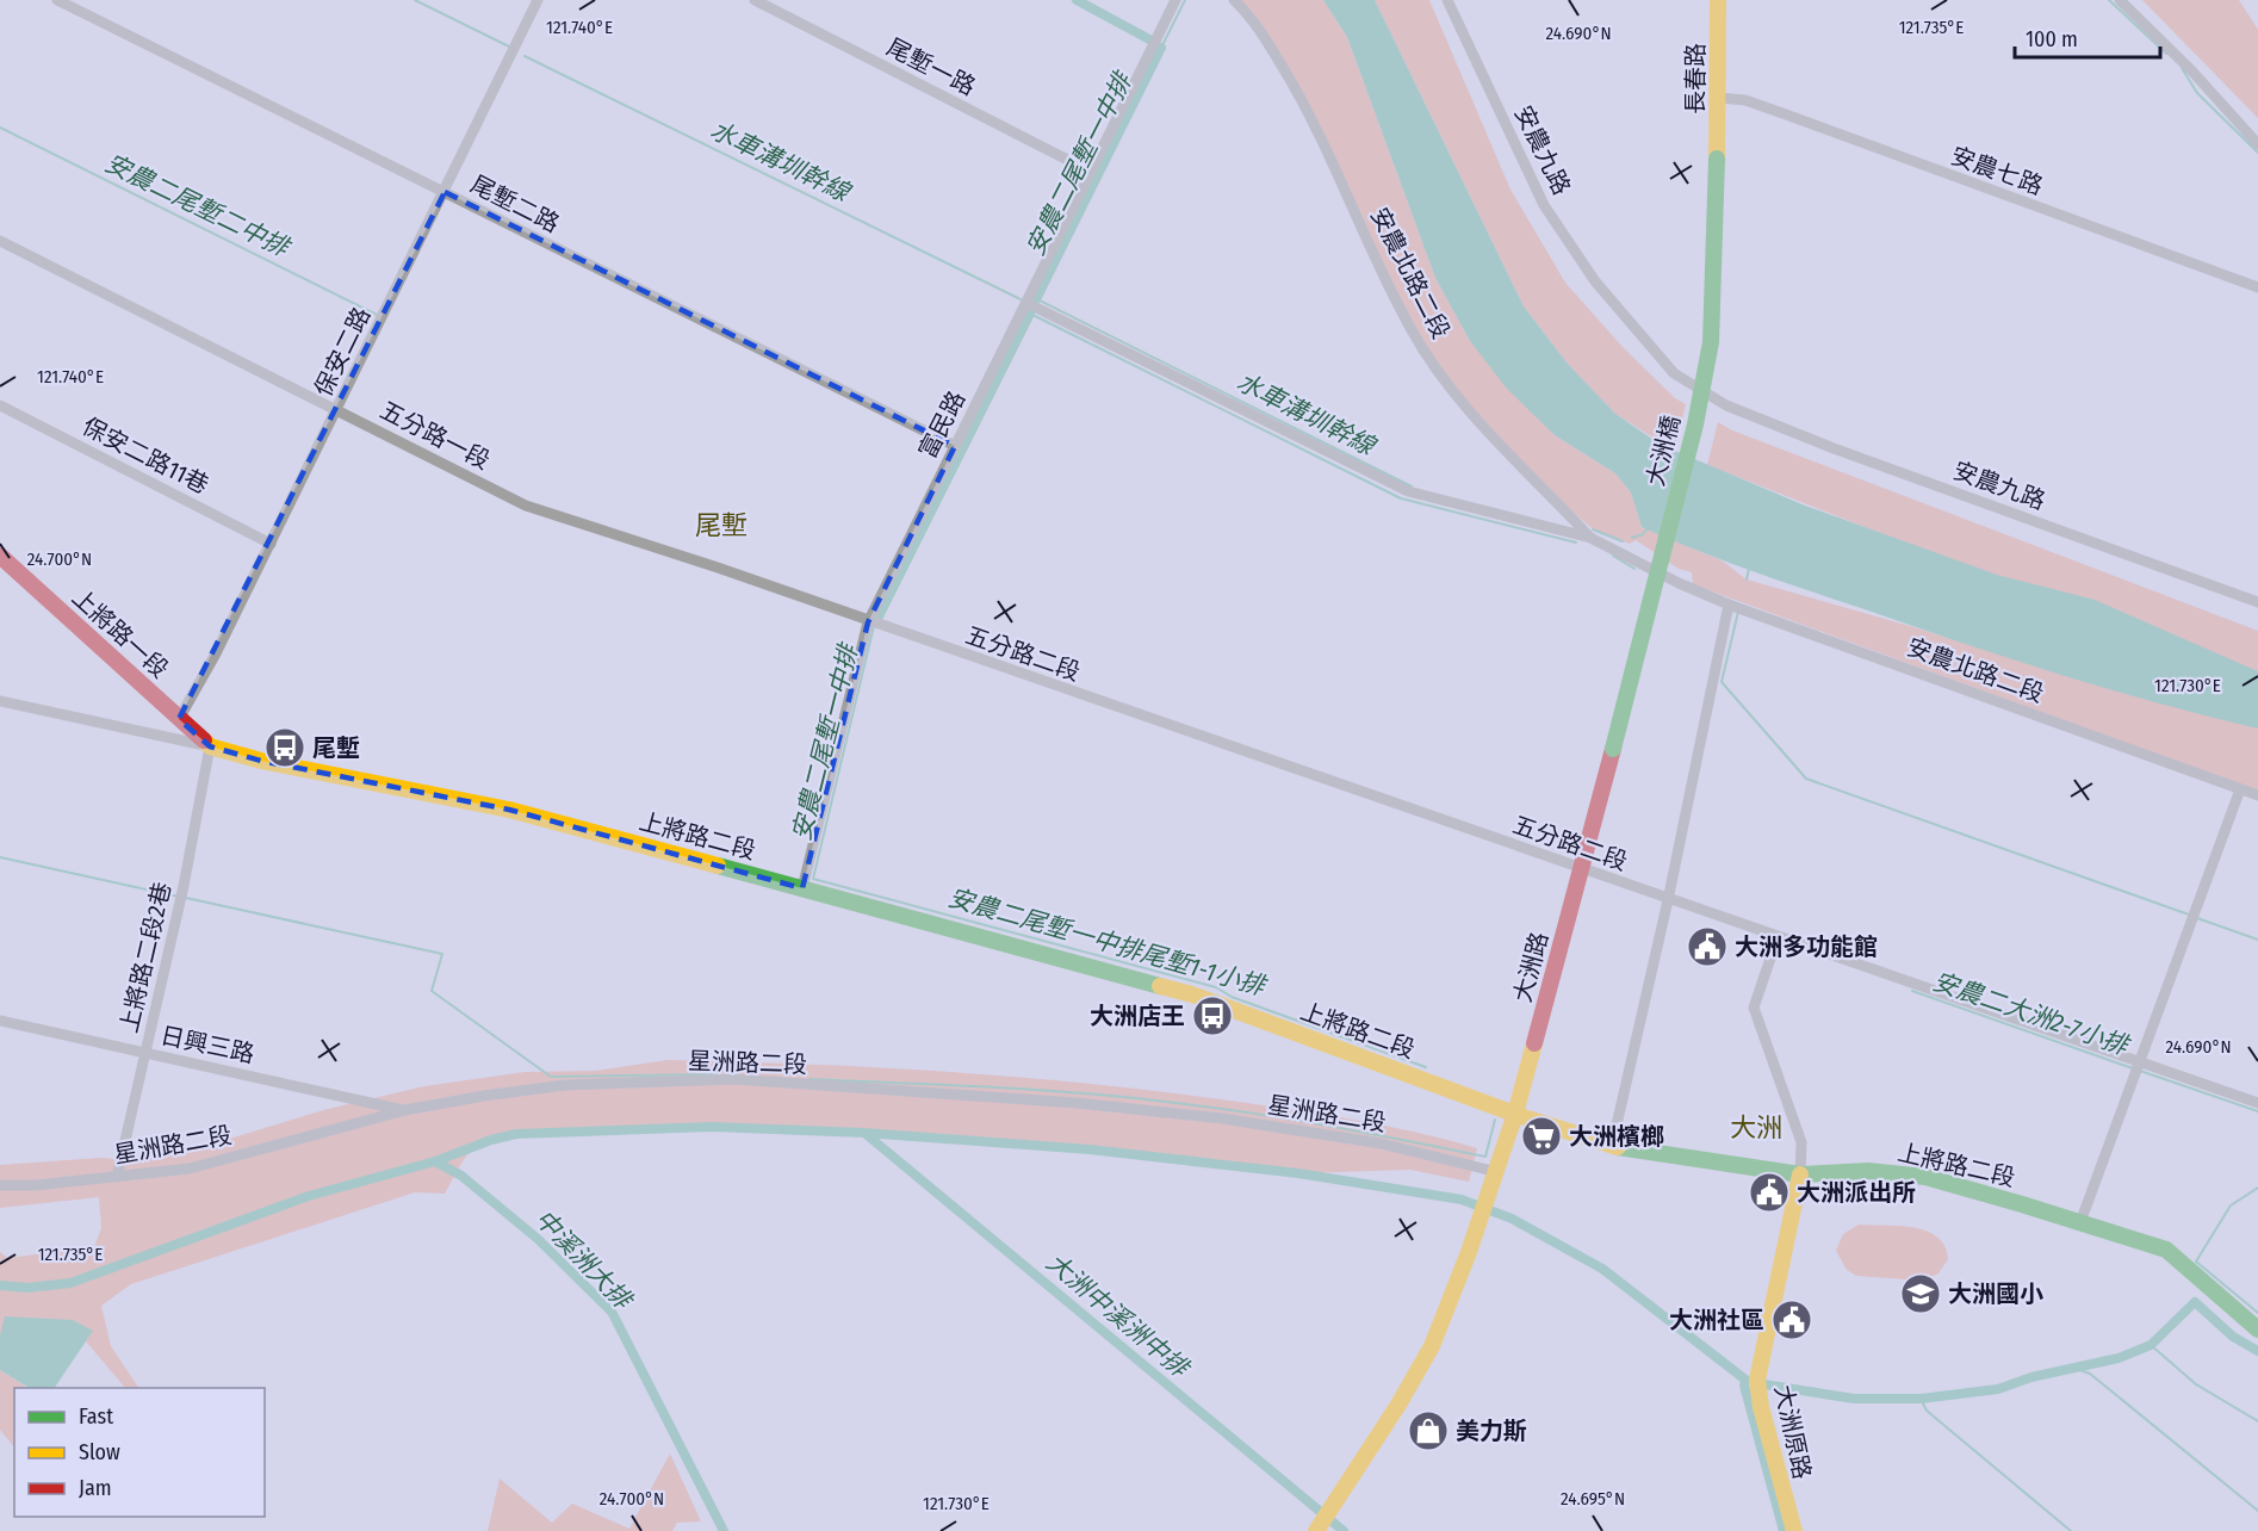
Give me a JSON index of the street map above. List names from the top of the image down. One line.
{"streets":{"main road":["長春路","大洲橋","上將路一段","上將路二段","大洲路","大洲原路"],"street":["尾塹一路","安農九路","安農七路","尾塹二路","安農北路二段","保安二路","富民路","五分路一段","保安二路11巷","五分路二段","上將路二段2巷","日興三路","星洲路二段"]},"crossings":[["尾塹一路","富民路"],["長春路","安農七路"],["長春路","大洲橋"],["尾塹二路","保安二路"],["尾塹二路","富民路"],["保安二路","五分路一段"],["保安二路","保安二路11巷"],["保安二路","上將路一段"],["富民路","五分路一段"],["富民路","五分路二段"],["富民路","上將路二段"],["五分路一段","五分路二段"],["大洲橋","大洲路"],["上將路一段","上將路二段"],["上將路一段","上將路二段2巷"],["五分路二段","大洲路"],["上將路二段","上將路二段2巷"],["上將路二段","大洲路"],["上將路二段","大洲原路"],["上將路二段2巷","日興三路"],["上將路二段2巷","星洲路二段"],["大洲路","星洲路二段"],["日興三路","星洲路二段"]],"districts":["尾塹","大洲"],"water":["水車溝圳幹線","安農二尾塹一中排","安農二尾塹二中排","安農二尾塹一中排尾塹1-1小排","安農二大洲2-7小排","中溪洲大排","大洲中溪洲中排"],"places":{"bus stop":["尾塹","大洲店王"],"public building":["大洲多功能館","大洲派出所","大洲社區"],"supermarket":["大洲檳榔"],"school or university":["大洲國小"],"shop":["美力斯"]},"legend":["Fast","Slow","Jam"],"scale_bar":"100 m","coordinates":["121.740°E","121.735°E","24.690°N","24.700°N","121.730°E","24.695°N"]}
